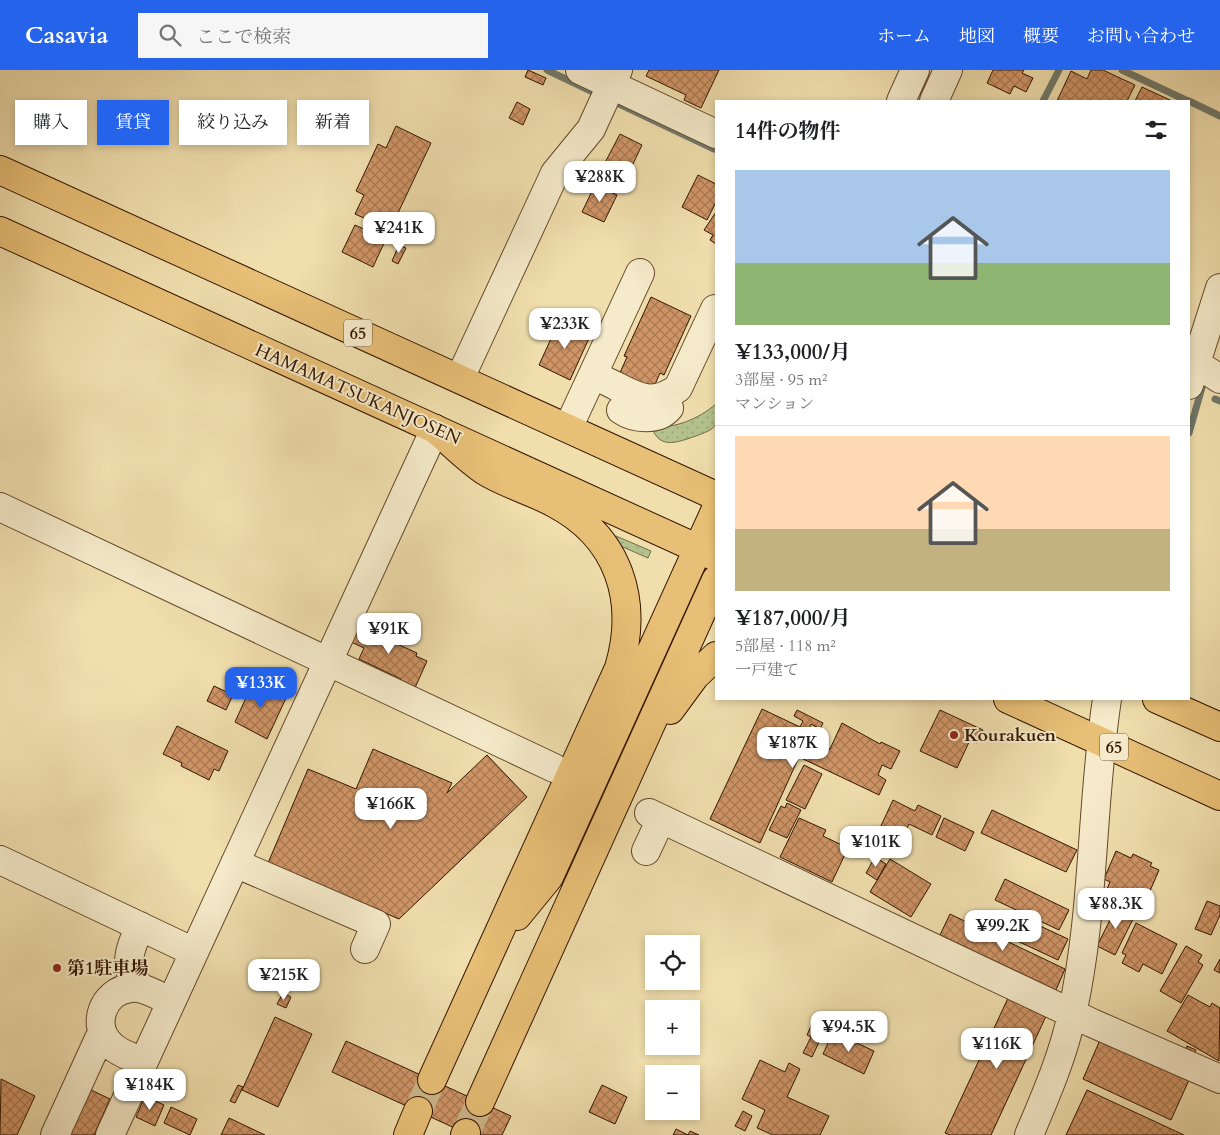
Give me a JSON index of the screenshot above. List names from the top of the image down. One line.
{"streets":{"main road":["65","HAMAMATSUKANJOSEN"]},"places":["Kourakuen","第1駐車場"],"page":{"header":"Casavia","search":"ここで検索","nav":["ホーム","地図","概要","お問い合わせ"],"chip":["購入","賃貸","絞り込み","新着"],"heading":"14件の物件","list":[{"name":"¥133,000/月","note":"3部屋 · 95 m² · マンション"},{"name":"¥187,000/月","note":"5部屋 · 118 m² · 一戸建て"}],"price":["¥288K","¥241K","¥233K","¥91K","¥133K","¥187K","¥166K","¥101K","¥88.3K","¥99.2K","¥215K","¥94.5K","¥116K","¥184K"],"map_buttons":["+","−"]}}
